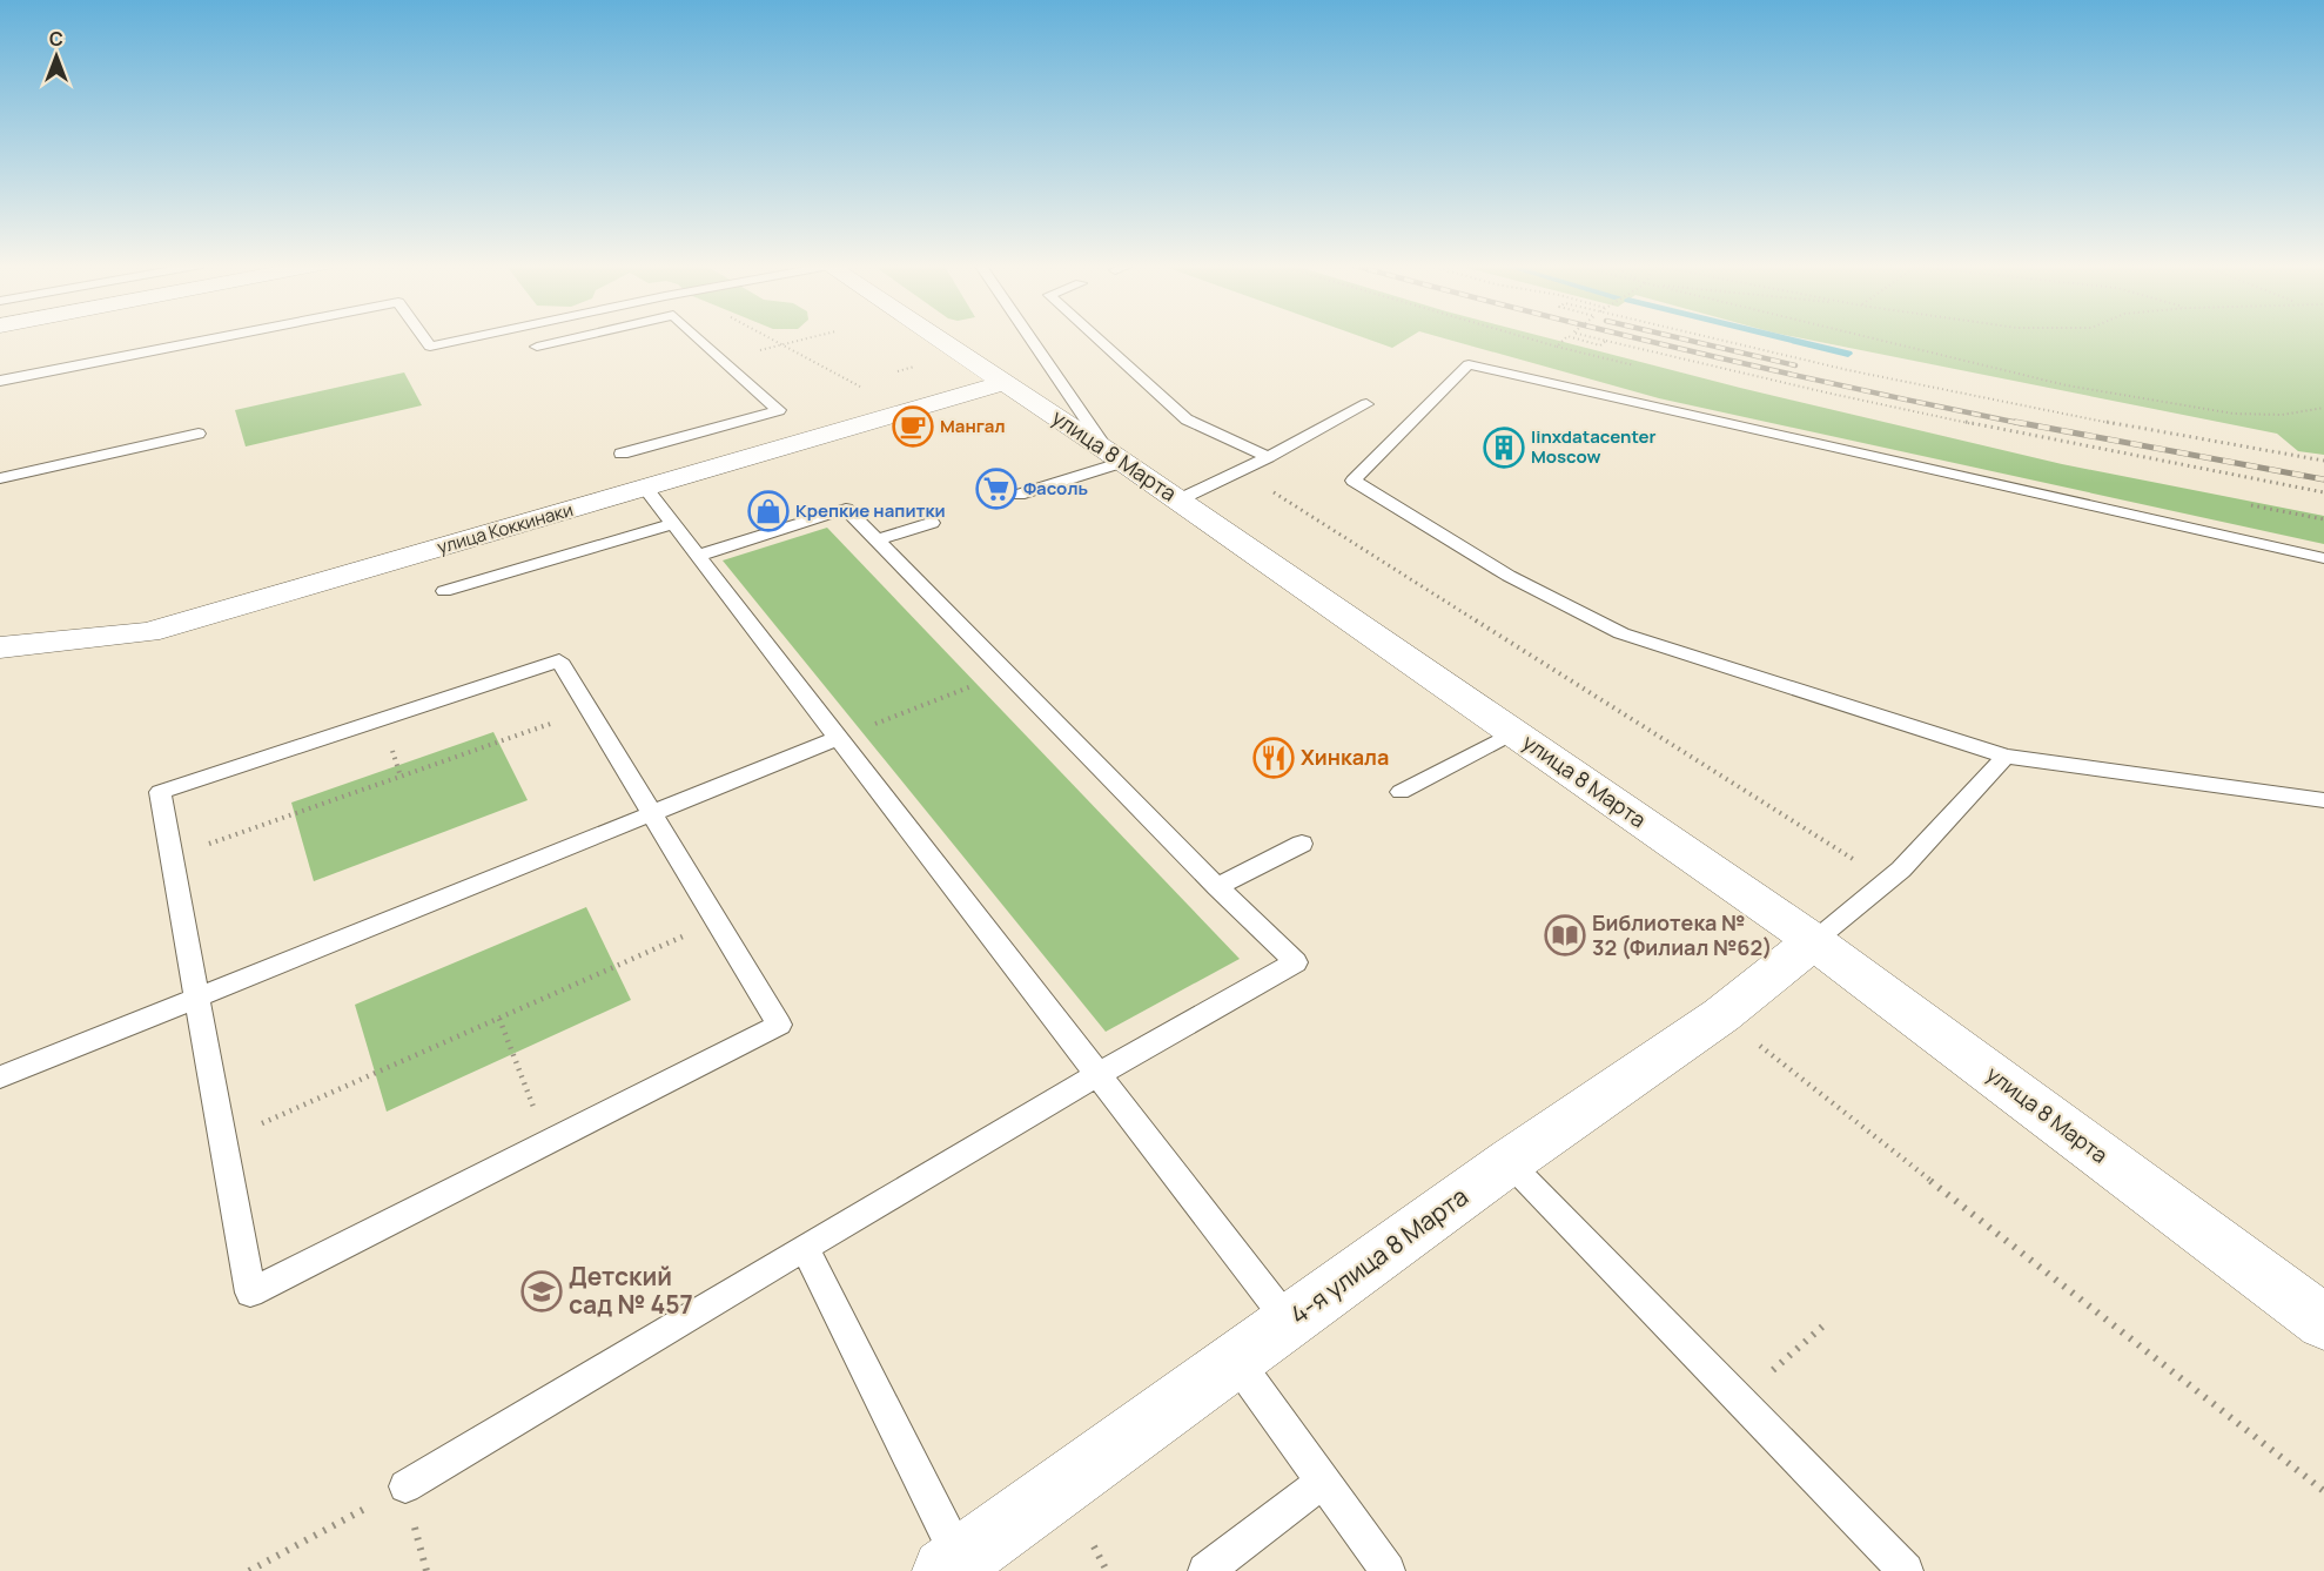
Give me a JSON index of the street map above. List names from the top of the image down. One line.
{"streets":{"street":["улица 8 Марта","улица Коккинаки","4-я улица 8 Марта"]},"crossings":[["улица 8 Марта","улица Коккинаки"],["улица 8 Марта","4-я улица 8 Марта"]],"places":{"cafe":["Мангал"],"building":["linxdatacenter Moscow"],"supermarket":["Фасоль"],"shop":["Крепкие напитки"],"restaurant":["Хинкала"],"library":["Библиотека № 32 (Филиал №62)"],"school or university":["Детский сад № 457"]},"north":"top"}
